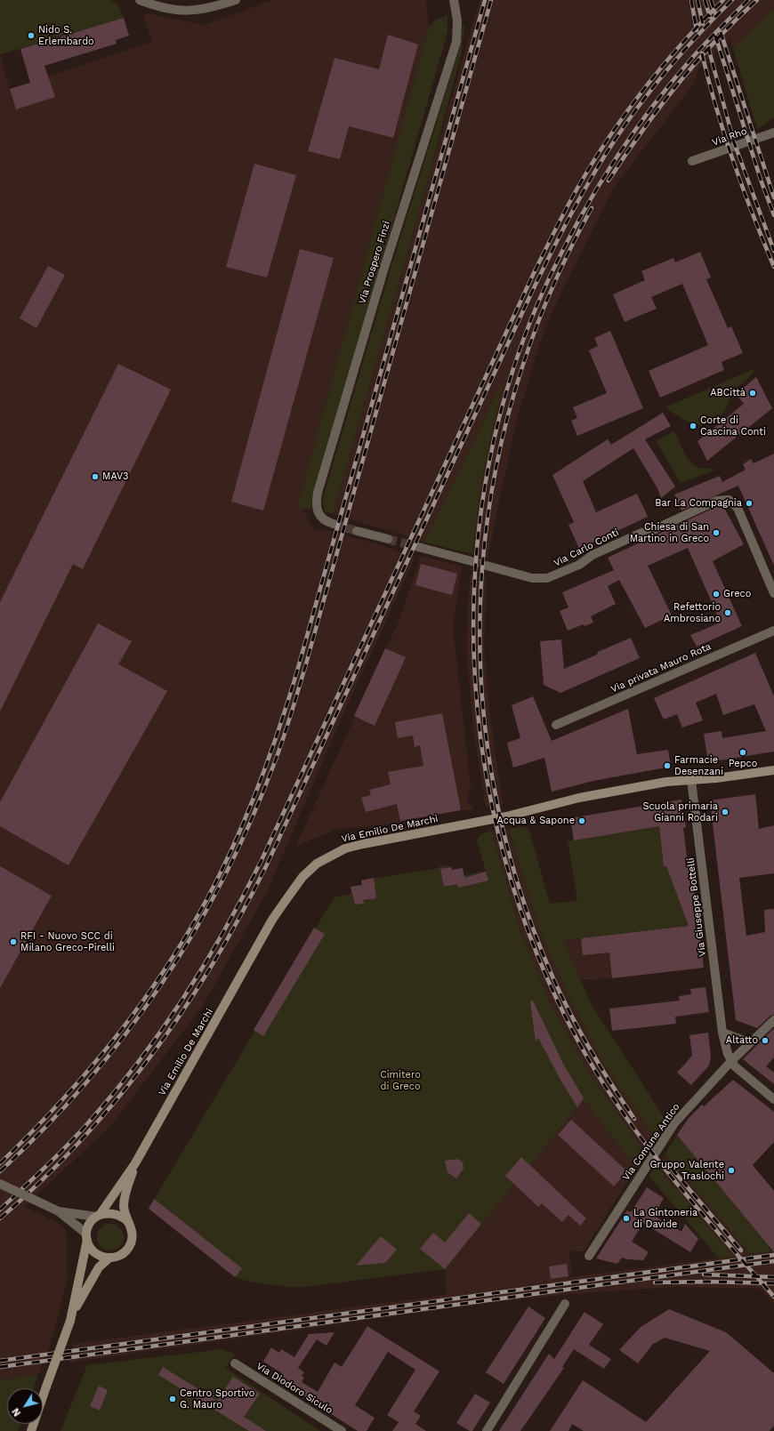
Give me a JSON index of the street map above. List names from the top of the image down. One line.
{"streets":{"street":["Via Rho","Via Prospero Finzi","Via Carlo Conti","Via privata Mauro Rota","Via Emilio De Marchi","Via Giuseppe Bottelli","Via Comune Antico","Via Diodoro Siculo"]},"crossings":[["Via Emilio De Marchi","Via Giuseppe Bottelli"],["Via Giuseppe Bottelli","Via Comune Antico"]],"parks":["Cimitero di Greco"],"places":["Nido S. Erlembardo","ABCittà","Corte di Cascina Conti","MAV3","Bar La Compagnia","Chiesa di San Martino in Greco","Greco","Refettorio Ambrosiano","Pepco","Farmacie Desenzani","Scuola primaria Gianni Rodari","Acqua & Sapone","RFI - Nuovo SCC di Milano Greco-Pirelli","Altatto","Gruppo Valente Traslochi","La Gintoneria di Davide","Centro Sportivo G. Mauro"],"north":"bottom left"}
